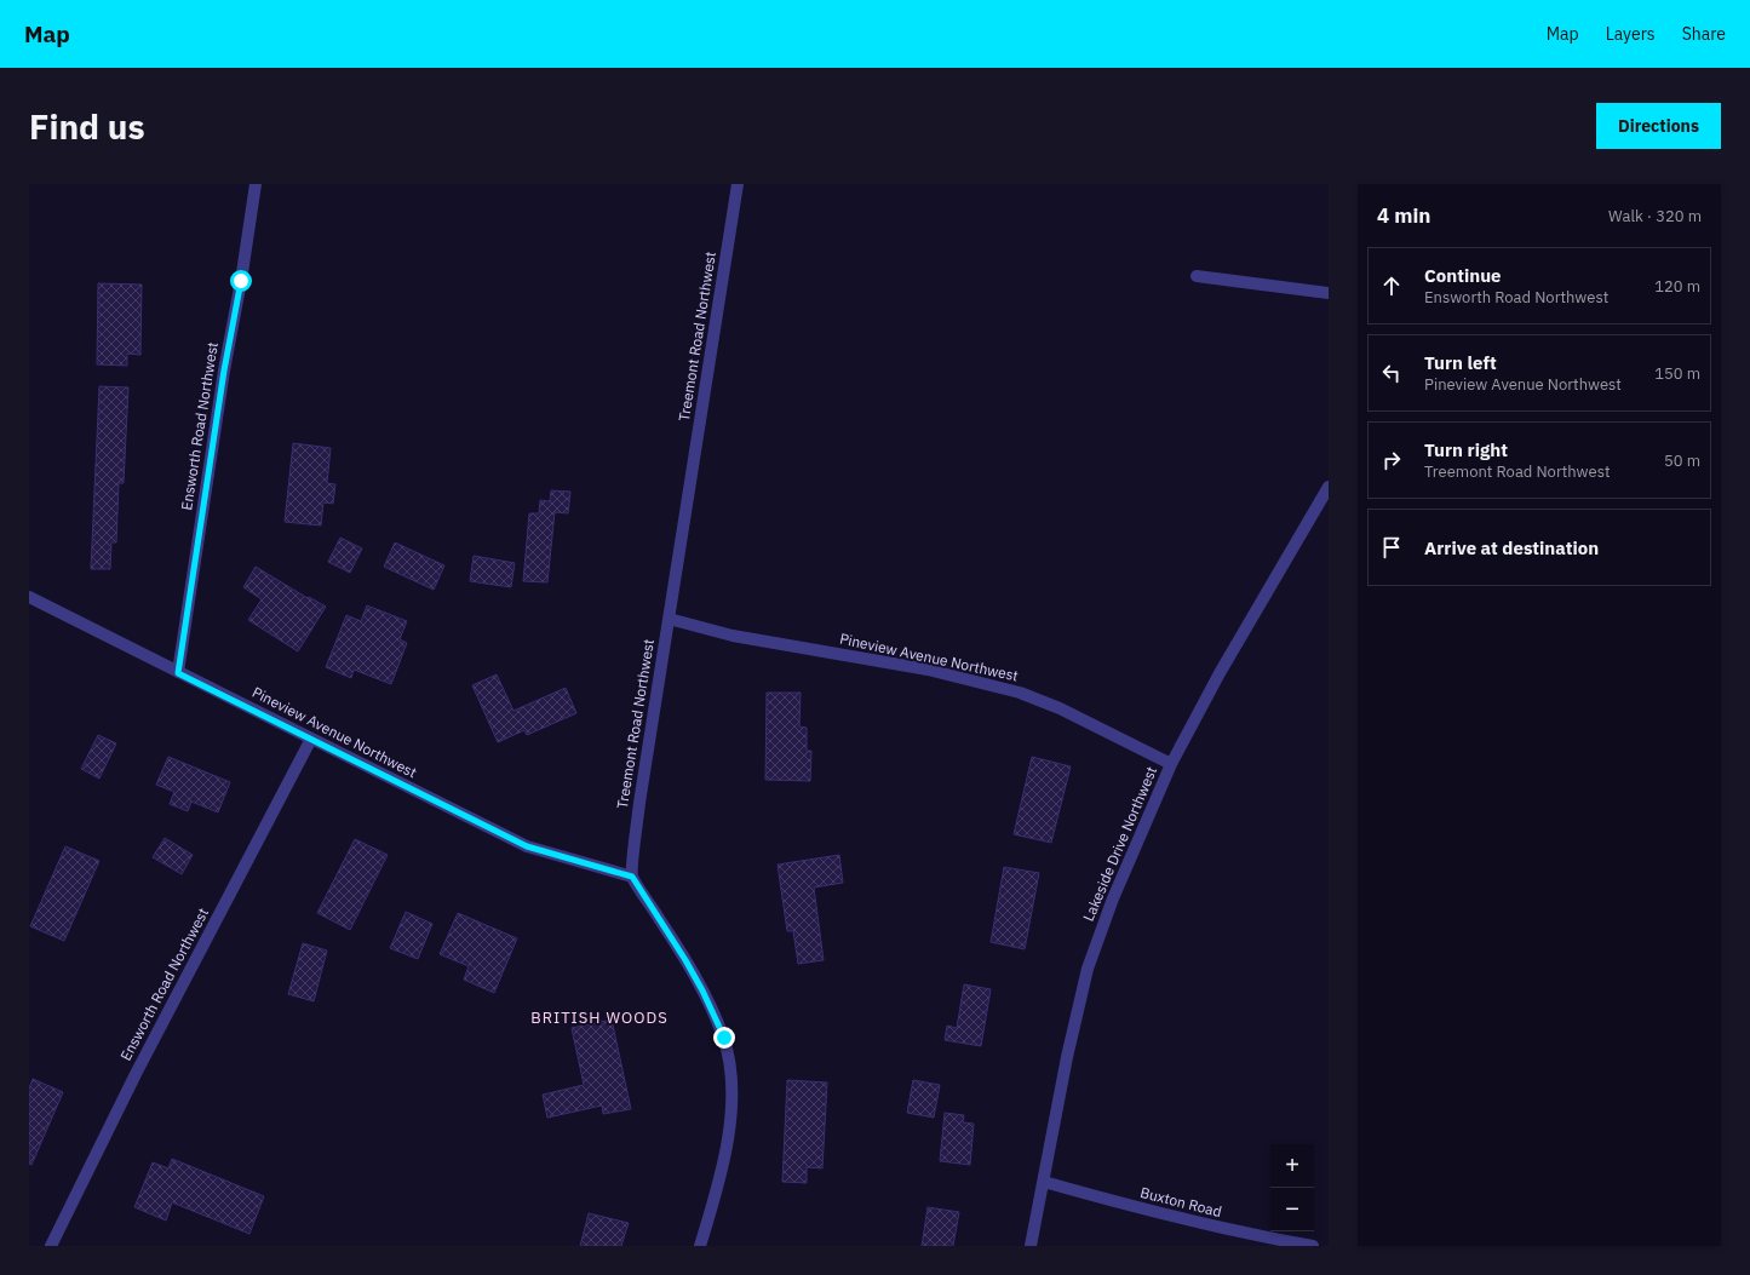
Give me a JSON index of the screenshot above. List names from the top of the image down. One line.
{"streets":{"street":["Treemont Road Northwest","Ensworth Road Northwest","Pineview Avenue Northwest","Lakeside Drive Northwest","Buxton Road"]},"crossings":[["Treemont Road Northwest","Pineview Avenue Northwest"],["Ensworth Road Northwest","Pineview Avenue Northwest"],["Pineview Avenue Northwest","Lakeside Drive Northwest"],["Lakeside Drive Northwest","Buxton Road"]],"districts":["BRITISH WOODS"],"page":{"header":"Map","nav":["Map","Layers","Share"],"buttons":"Directions","title":"Find us","heading":["4 min","Walk · 320 m"],"list":[["Continue","Ensworth Road Northwest","120 m"],["Turn left","Pineview Avenue Northwest","150 m"],["Turn right","Treemont Road Northwest","50 m"],"Arrive at destination"],"map_buttons":["+","−"]}}
